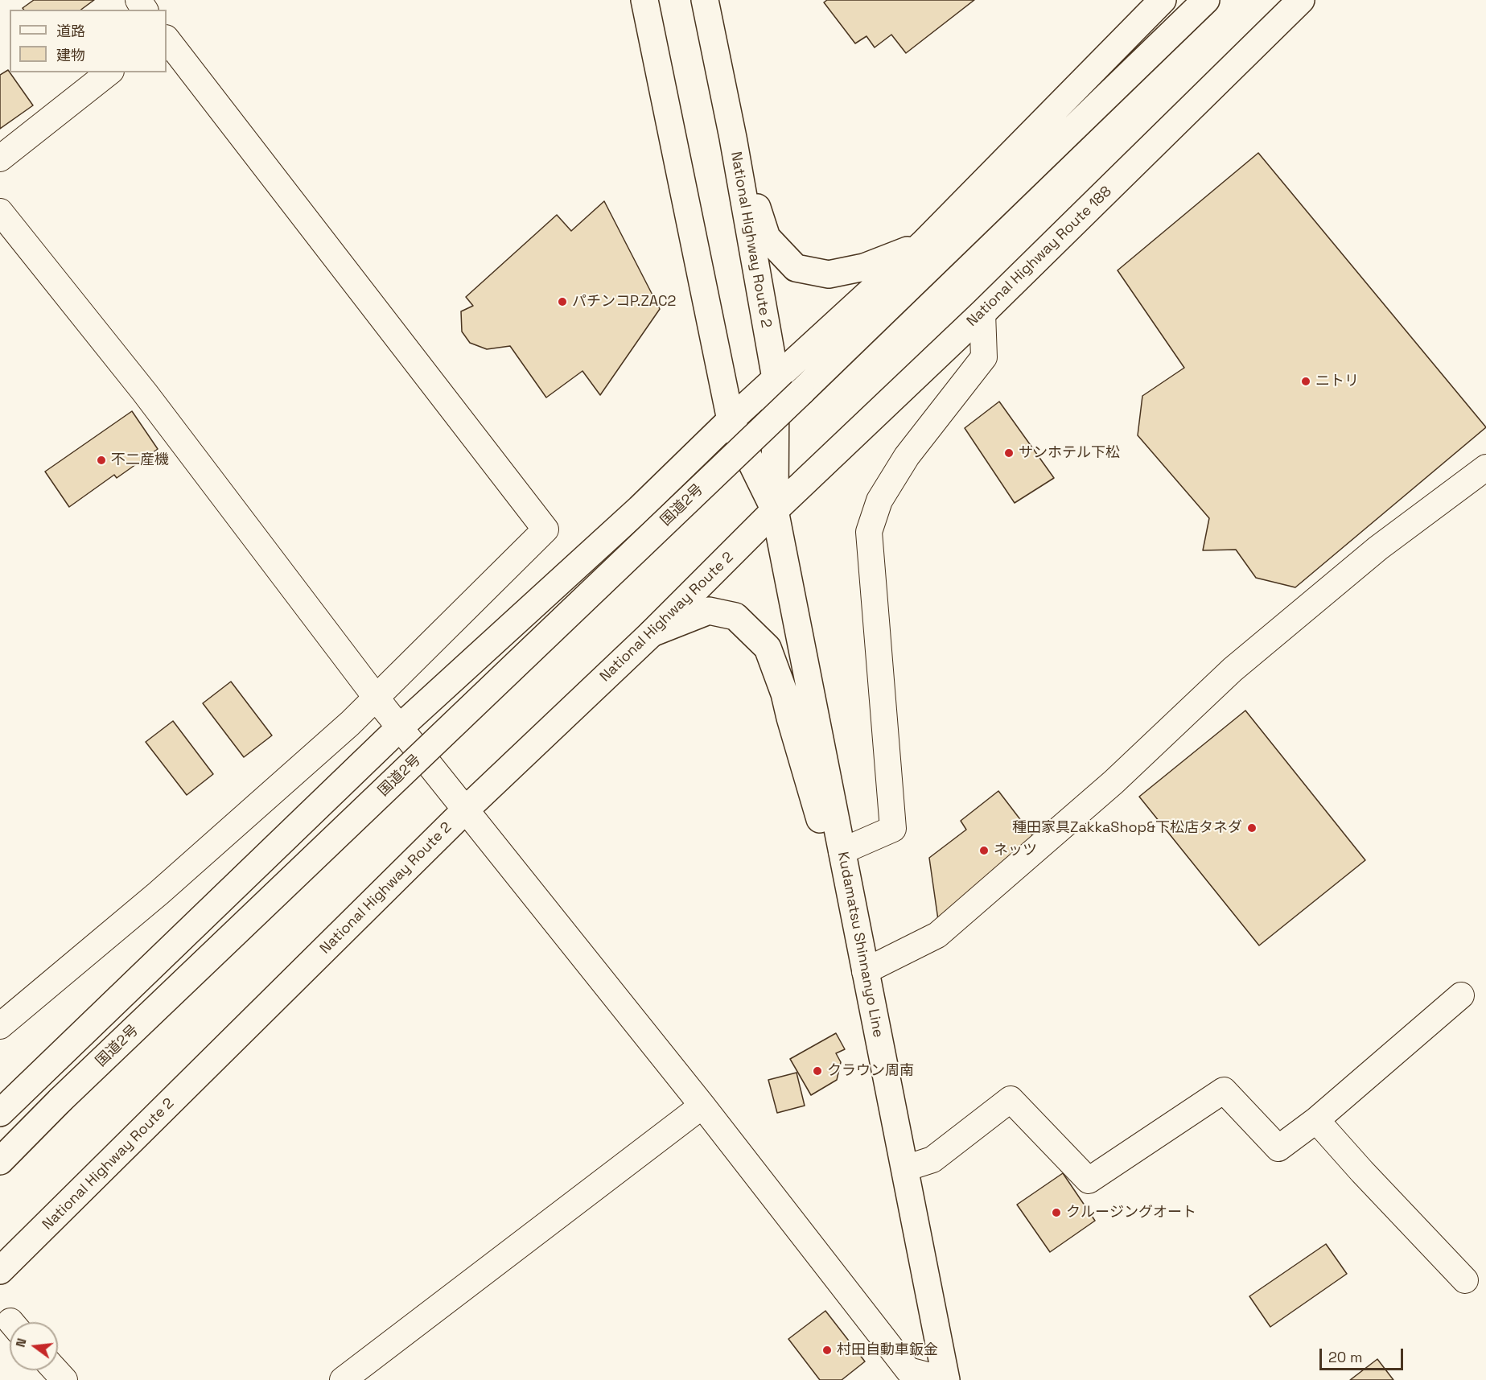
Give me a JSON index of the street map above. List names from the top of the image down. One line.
{"streets":{"main road":["National Highway Route 2","National Highway Route 188","国道2号","Kudamatsu Shinnanyo Line"]},"crossings":[["National Highway Route 2","National Highway Route 188"],["National Highway Route 2","Kudamatsu Shinnanyo Line"],["National Highway Route 188","Kudamatsu Shinnanyo Line"]],"places":["パチンコP.ZAC2","ニトリ","サンホテル下松","不二産機","種田家具ZakkaShop&下松店タネダ","ネッツ","クラウン周南","クルージングオート","村田自動車鈑金"],"legend":["道路","建物"],"scale_bar":"20 m","north":"left"}
